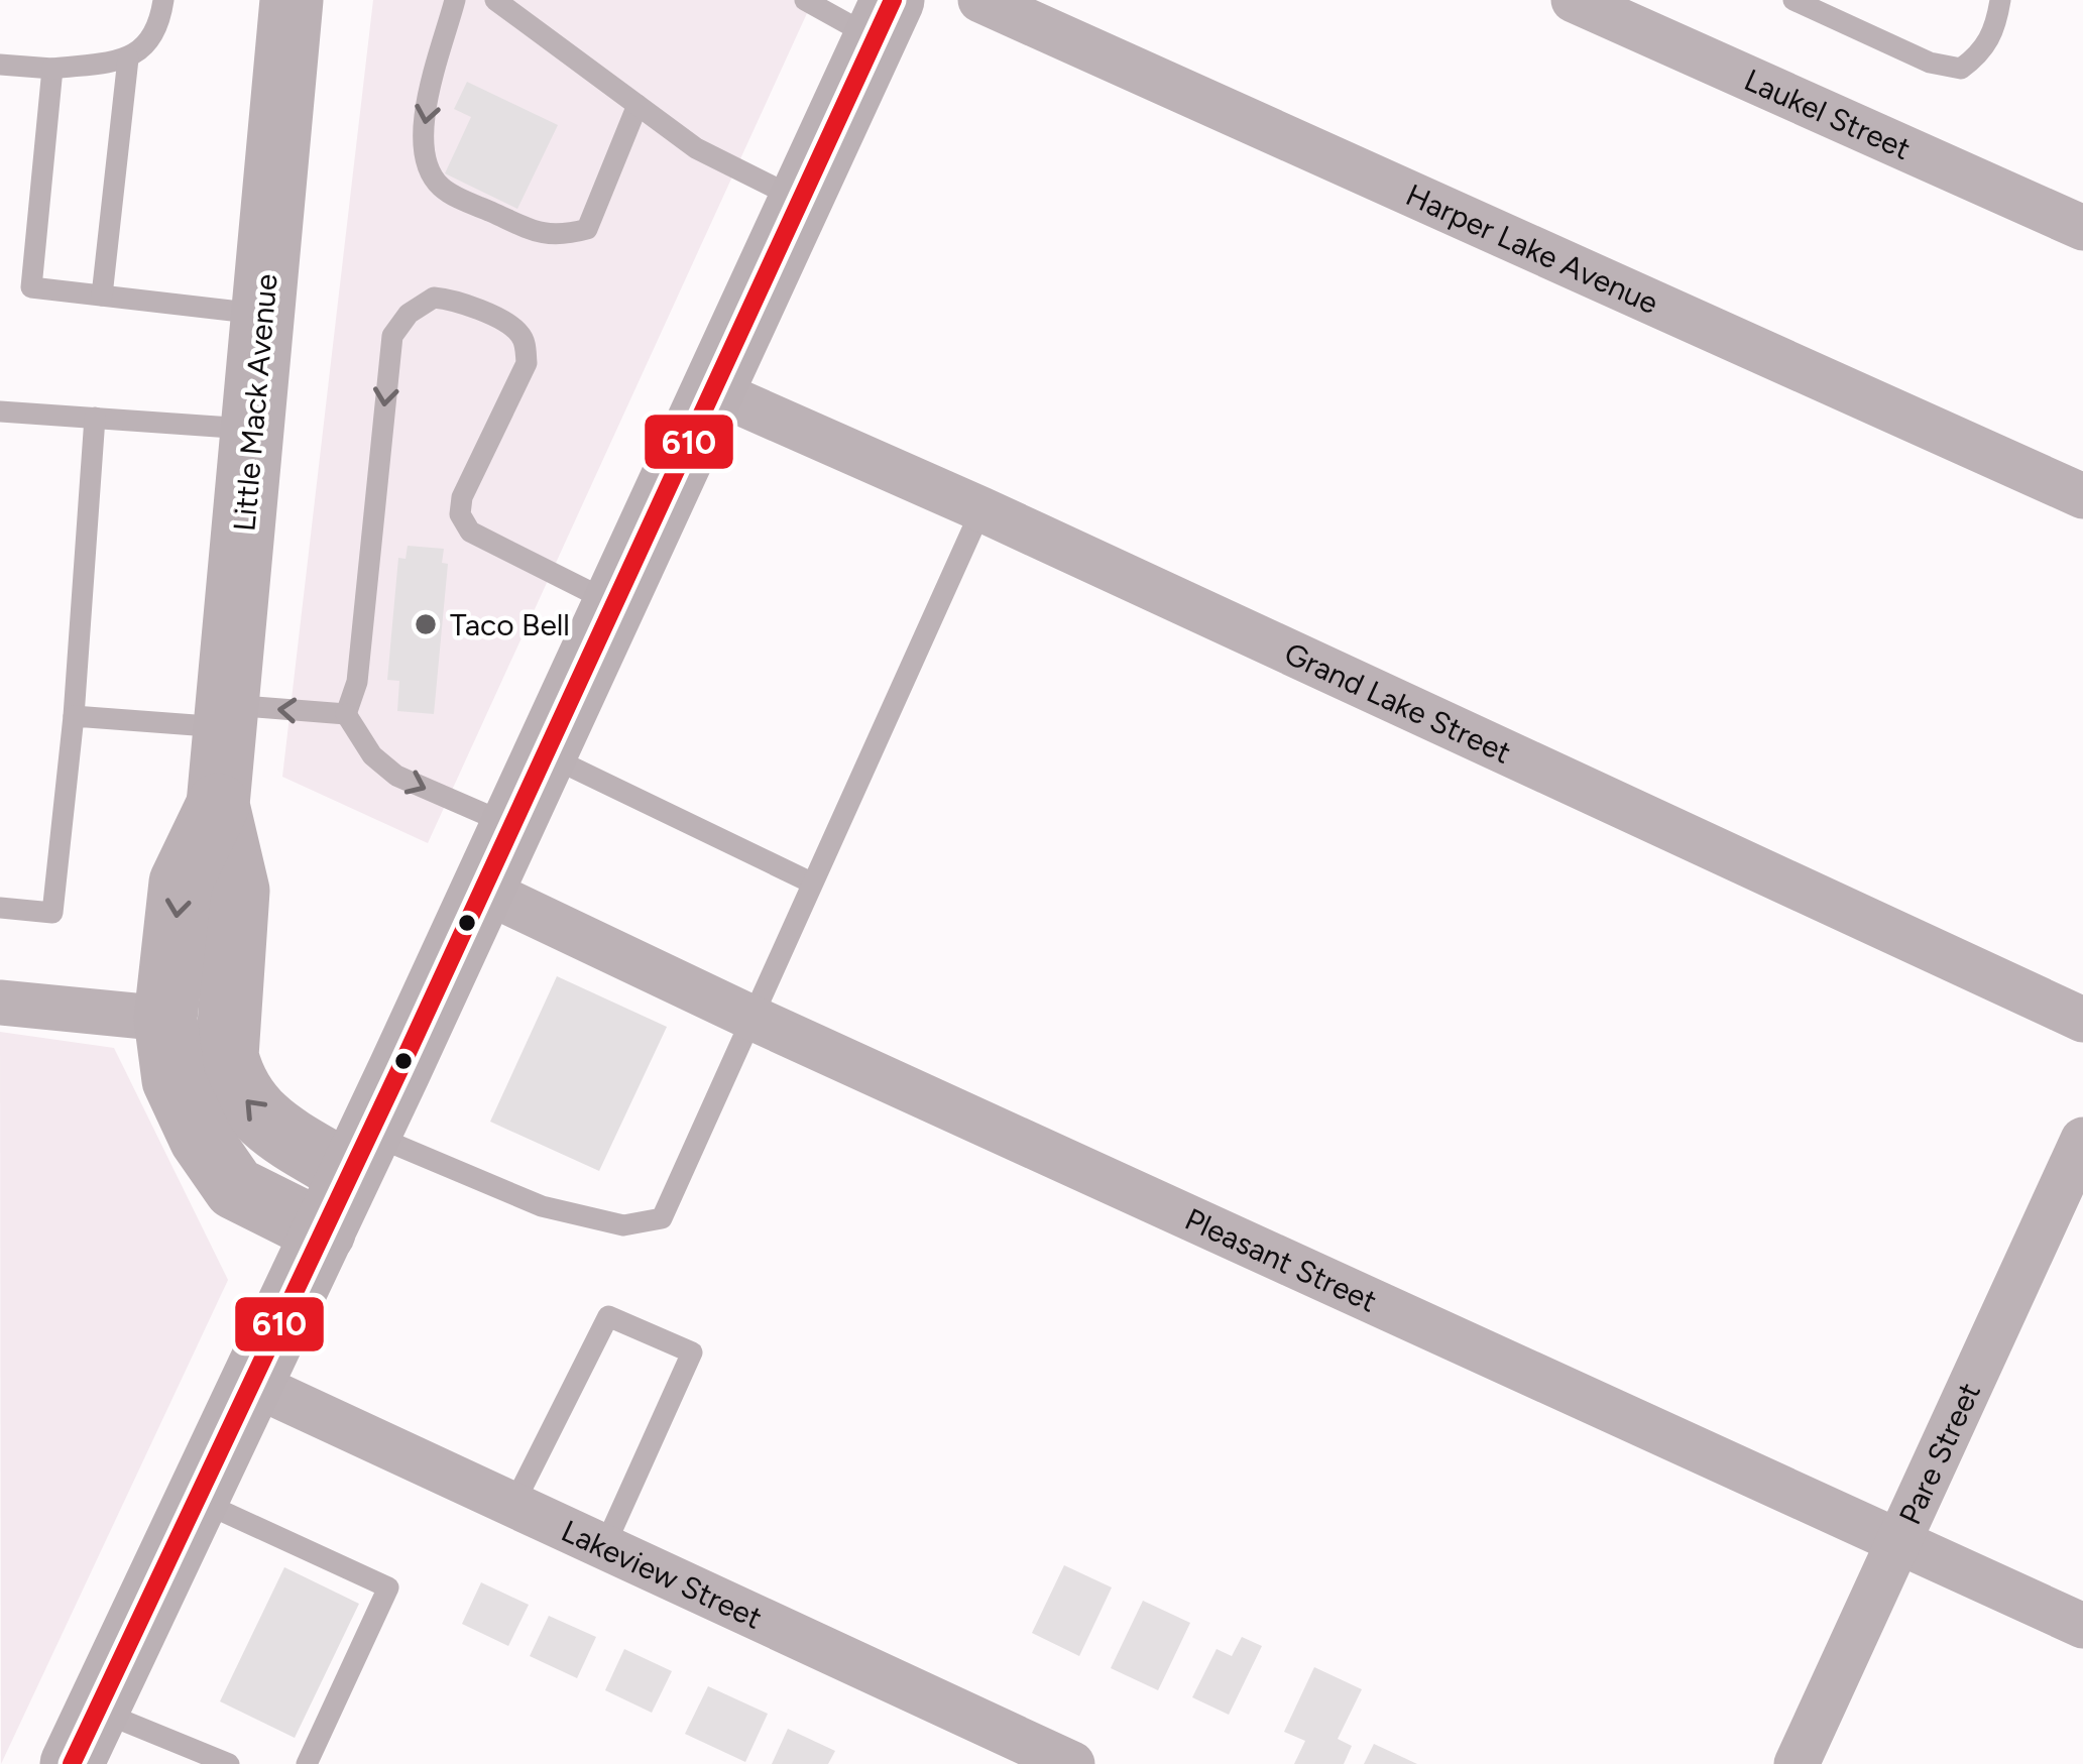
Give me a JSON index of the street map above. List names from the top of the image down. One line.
{"streets":{"main road":["Little Mack Avenue"],"street":["Laukel Street","Harper Lake Avenue","Grand Lake Street","Pleasant Street","Pare Street","Lakeview Street"]},"crossings":[["Pleasant Street","Pare Street"]],"places":["Taco Bell"],"lines":["transit line 610"]}
